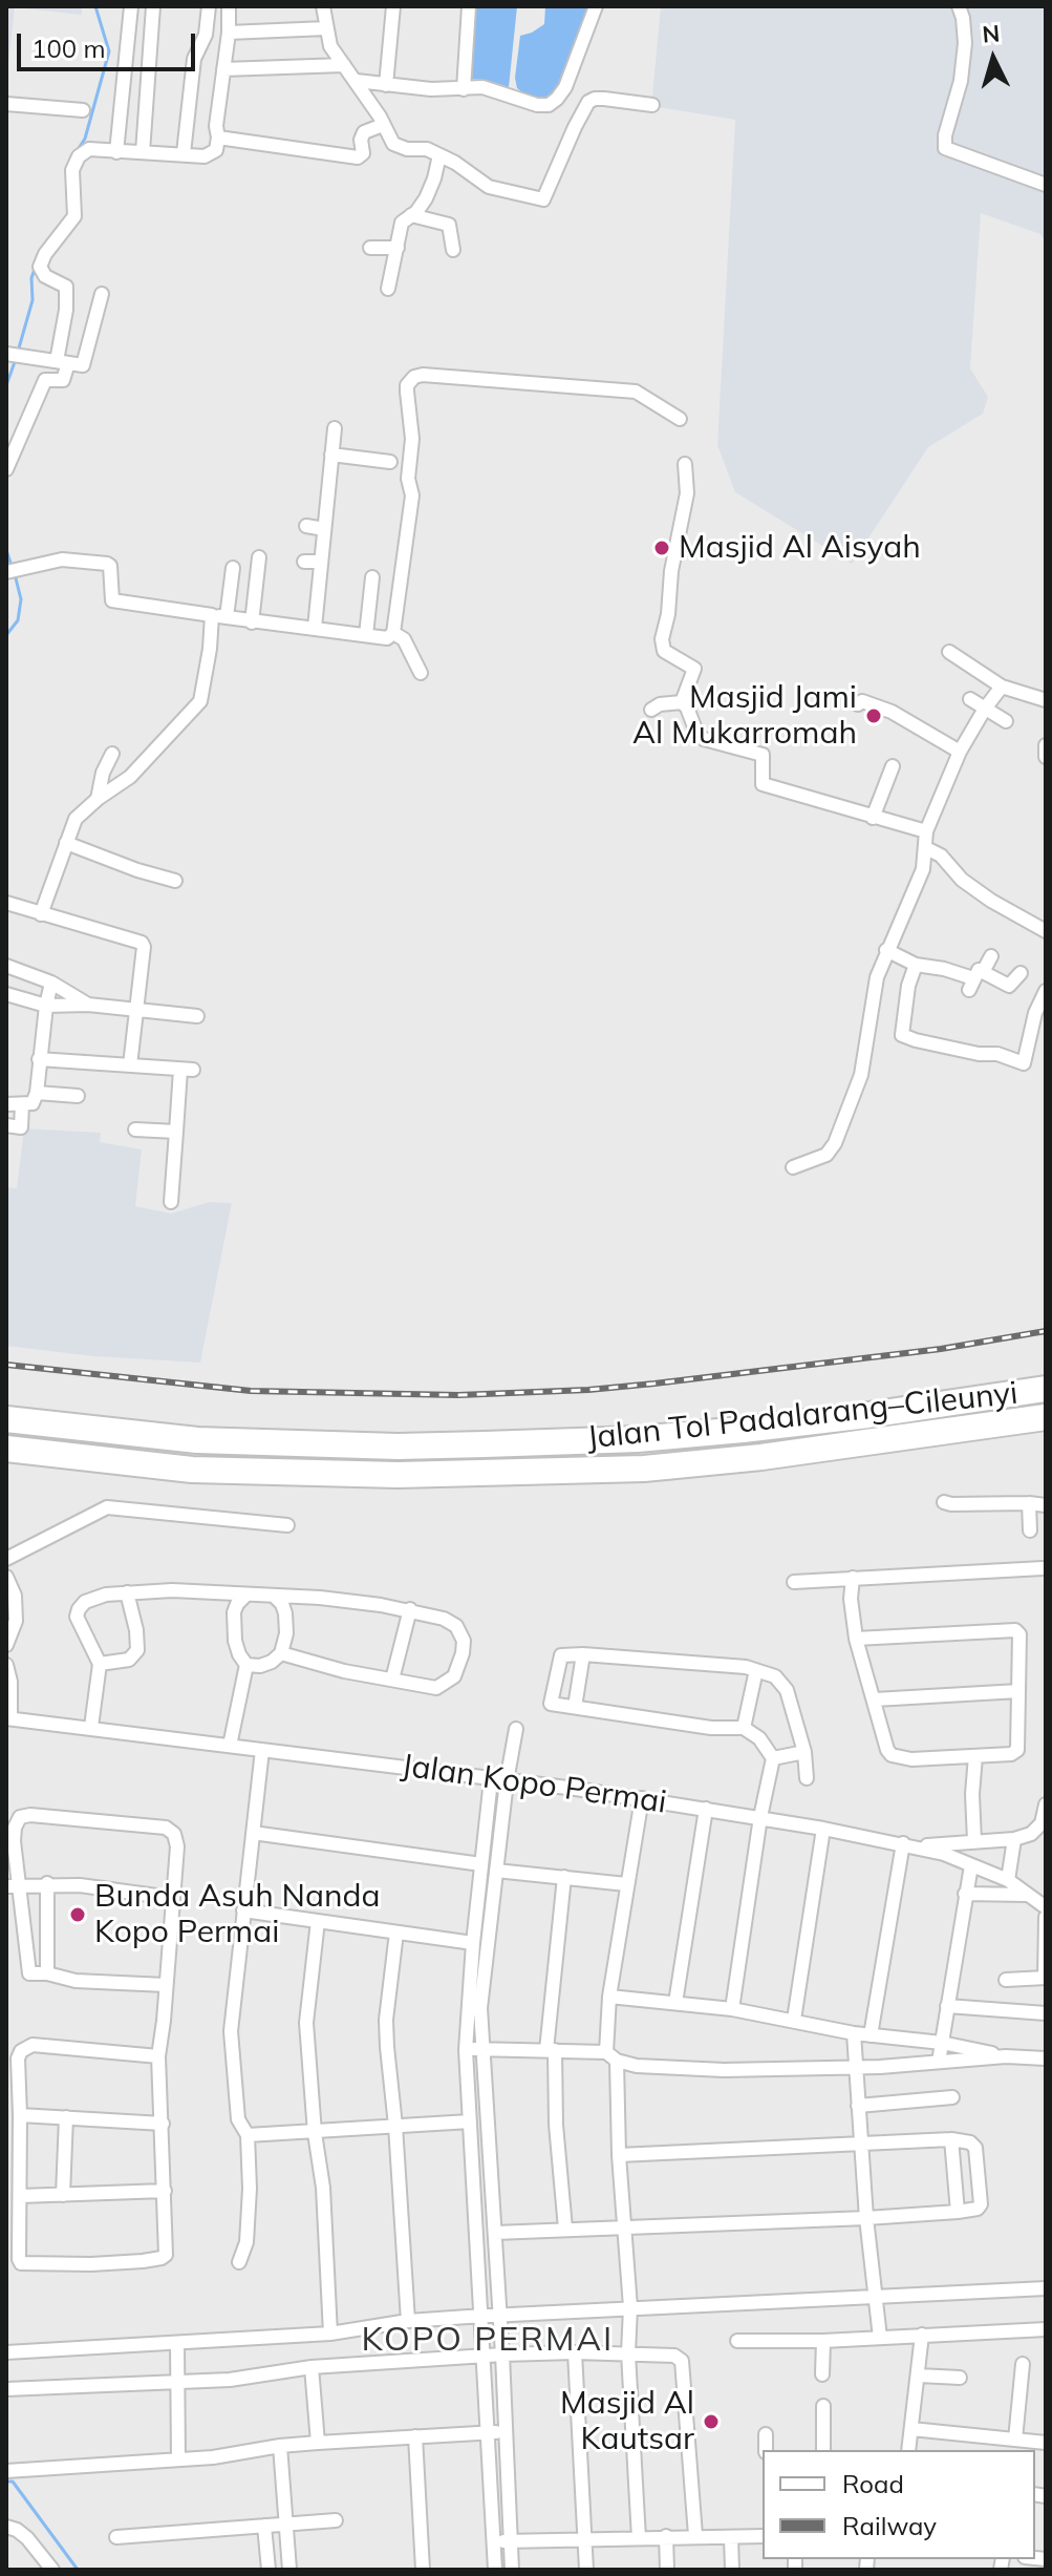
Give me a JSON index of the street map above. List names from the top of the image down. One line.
{"streets":{"highway":["Jalan Tol Padalarang–Cileunyi"],"street":["Jalan Kopo Permai"]},"districts":["KOPO PERMAI"],"places":["Masjid Al Aisyah","Masjid Jami Al Mukarromah","Bunda Asuh Nanda Kopo Permai","Masjid Al Kautsar"],"legend":["Road","Railway"],"scale_bar":"100 m","north":"top"}
